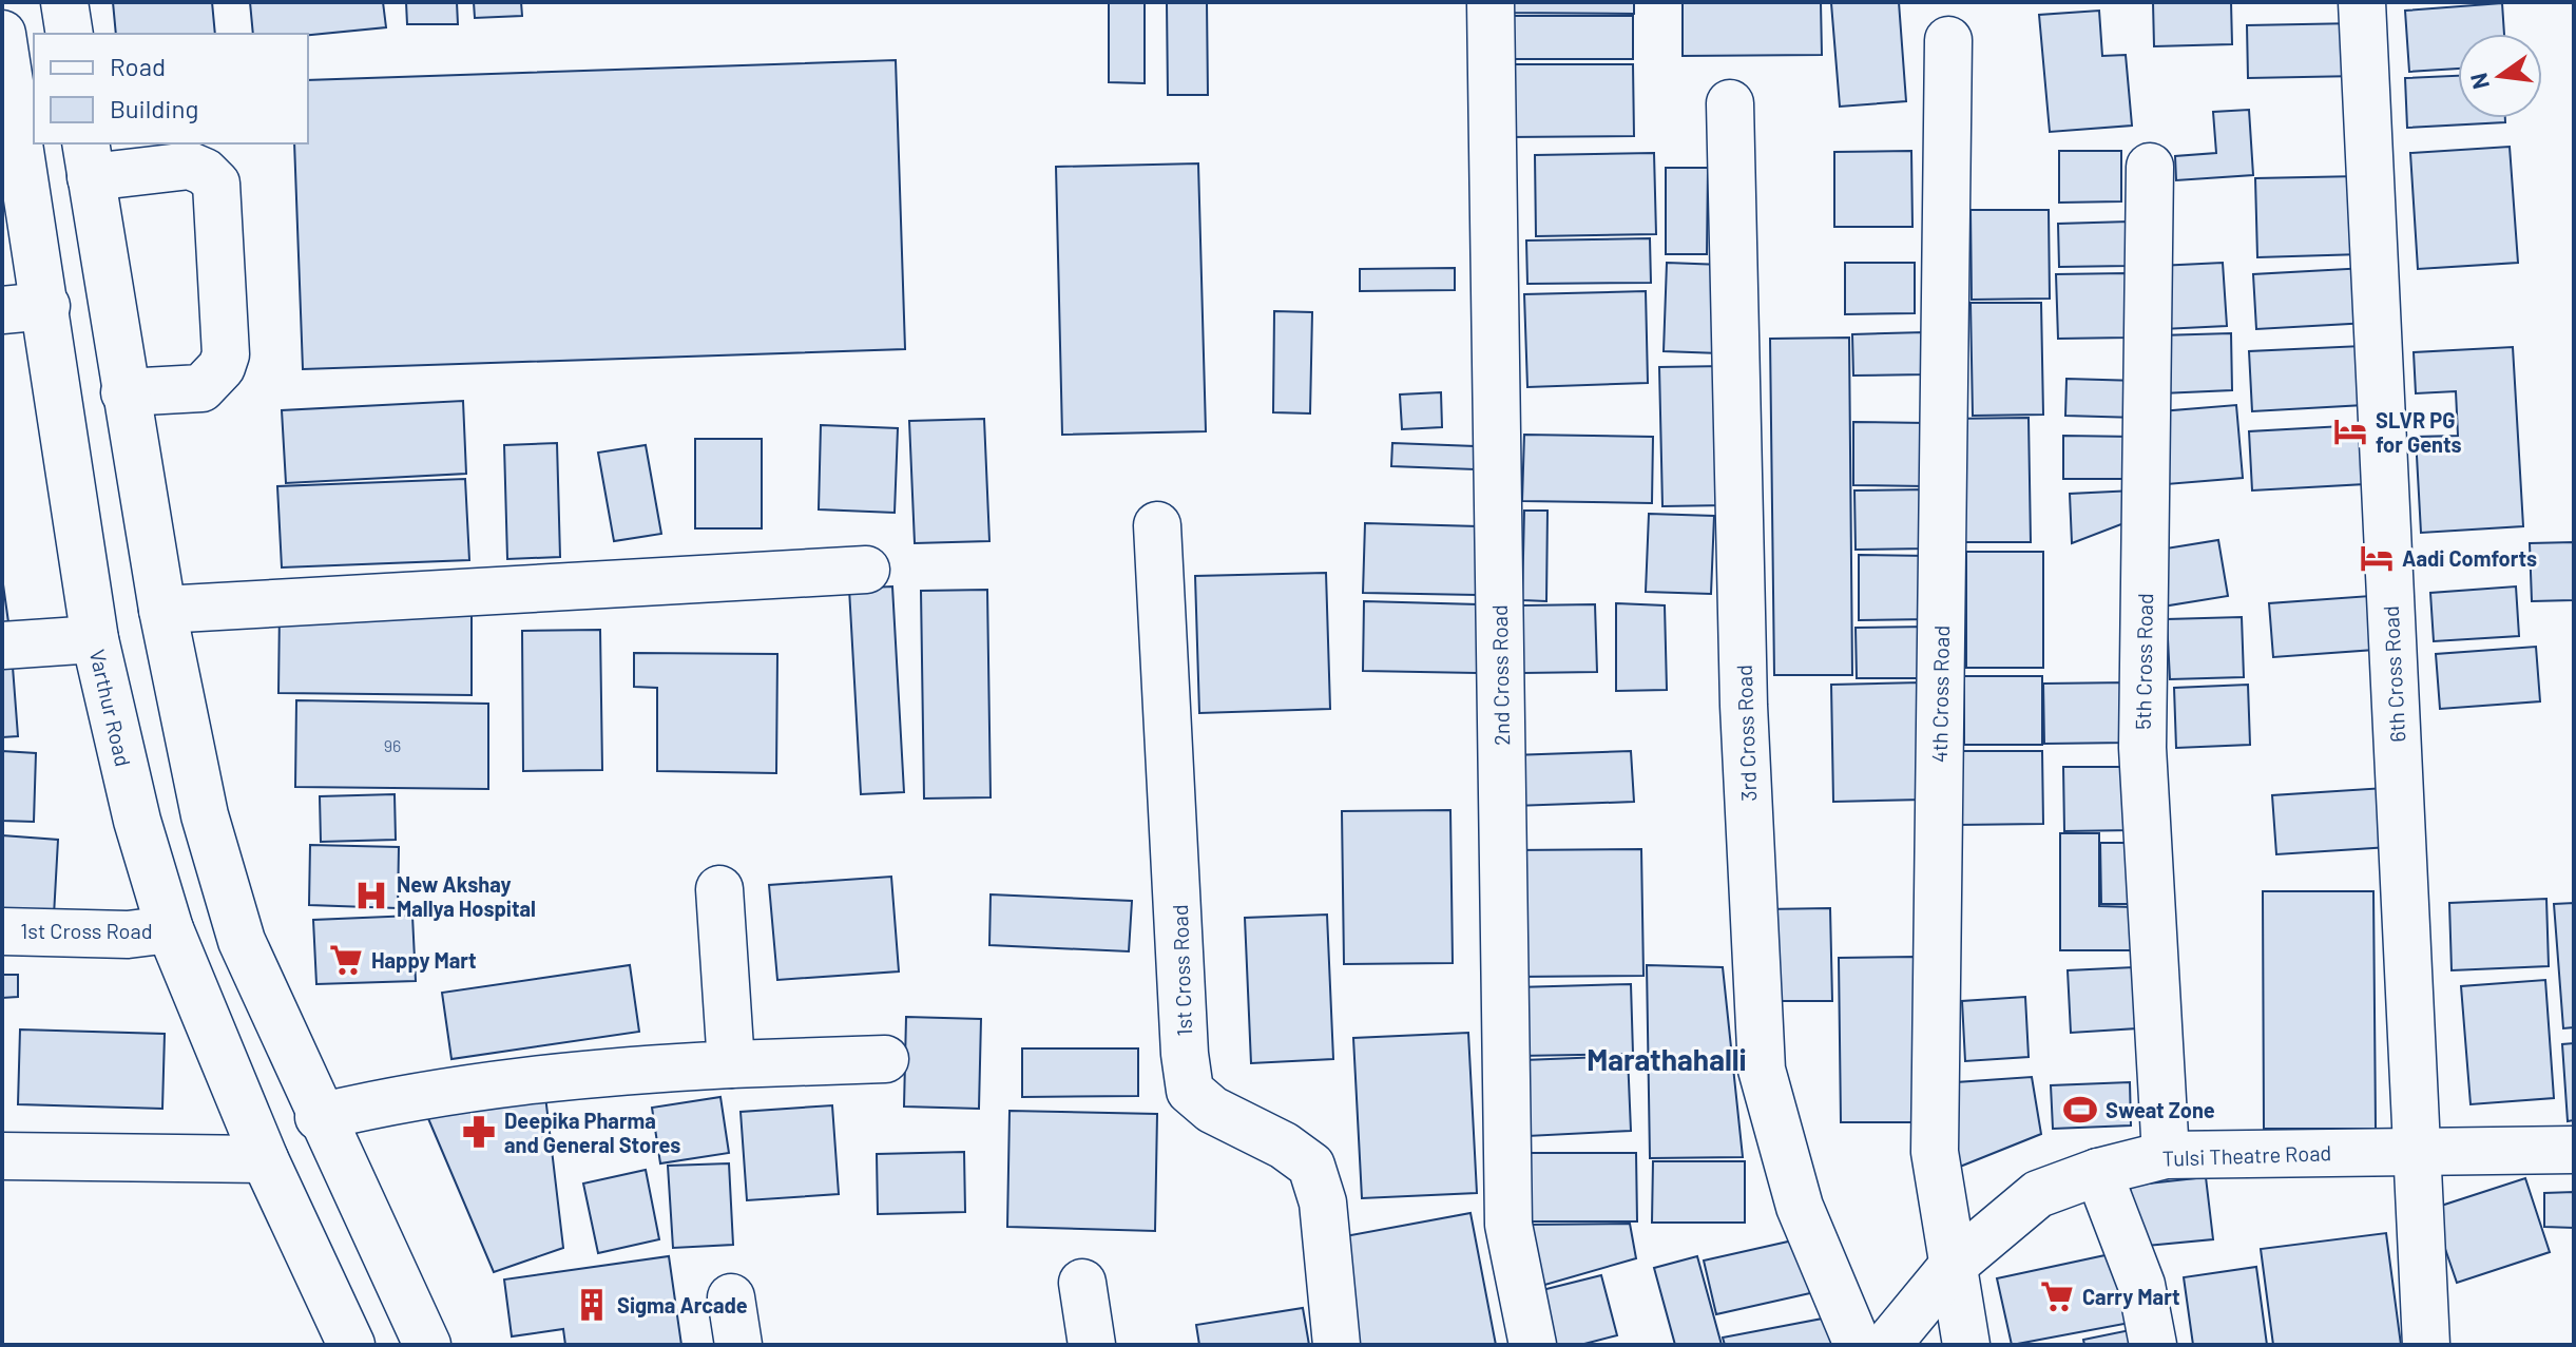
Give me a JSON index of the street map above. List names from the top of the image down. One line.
{"streets":{"street":["5th Cross Road","6th Cross Road","2nd Cross Road","4th Cross Road","Varthur Road","3rd Cross Road","1st Cross Road","Tulsi Theatre Road"]},"crossings":[["5th Cross Road","Tulsi Theatre Road"],["6th Cross Road","Tulsi Theatre Road"],["4th Cross Road","Tulsi Theatre Road"],["Varthur Road","1st Cross Road"]],"districts":["Marathahalli"],"places":{"hotel":["SLVR PG for Gents","Aadi Comforts"],"hospital":["New Akshay Mallya Hospital"],"supermarket":["Happy Mart","Carry Mart"],"sports":["Sweat Zone"],"pharmacy":["Deepika Pharma and General Stores"],"building":["Sigma Arcade"]},"house_numbers":["96"],"legend":["Road","Building"],"north":"left"}
